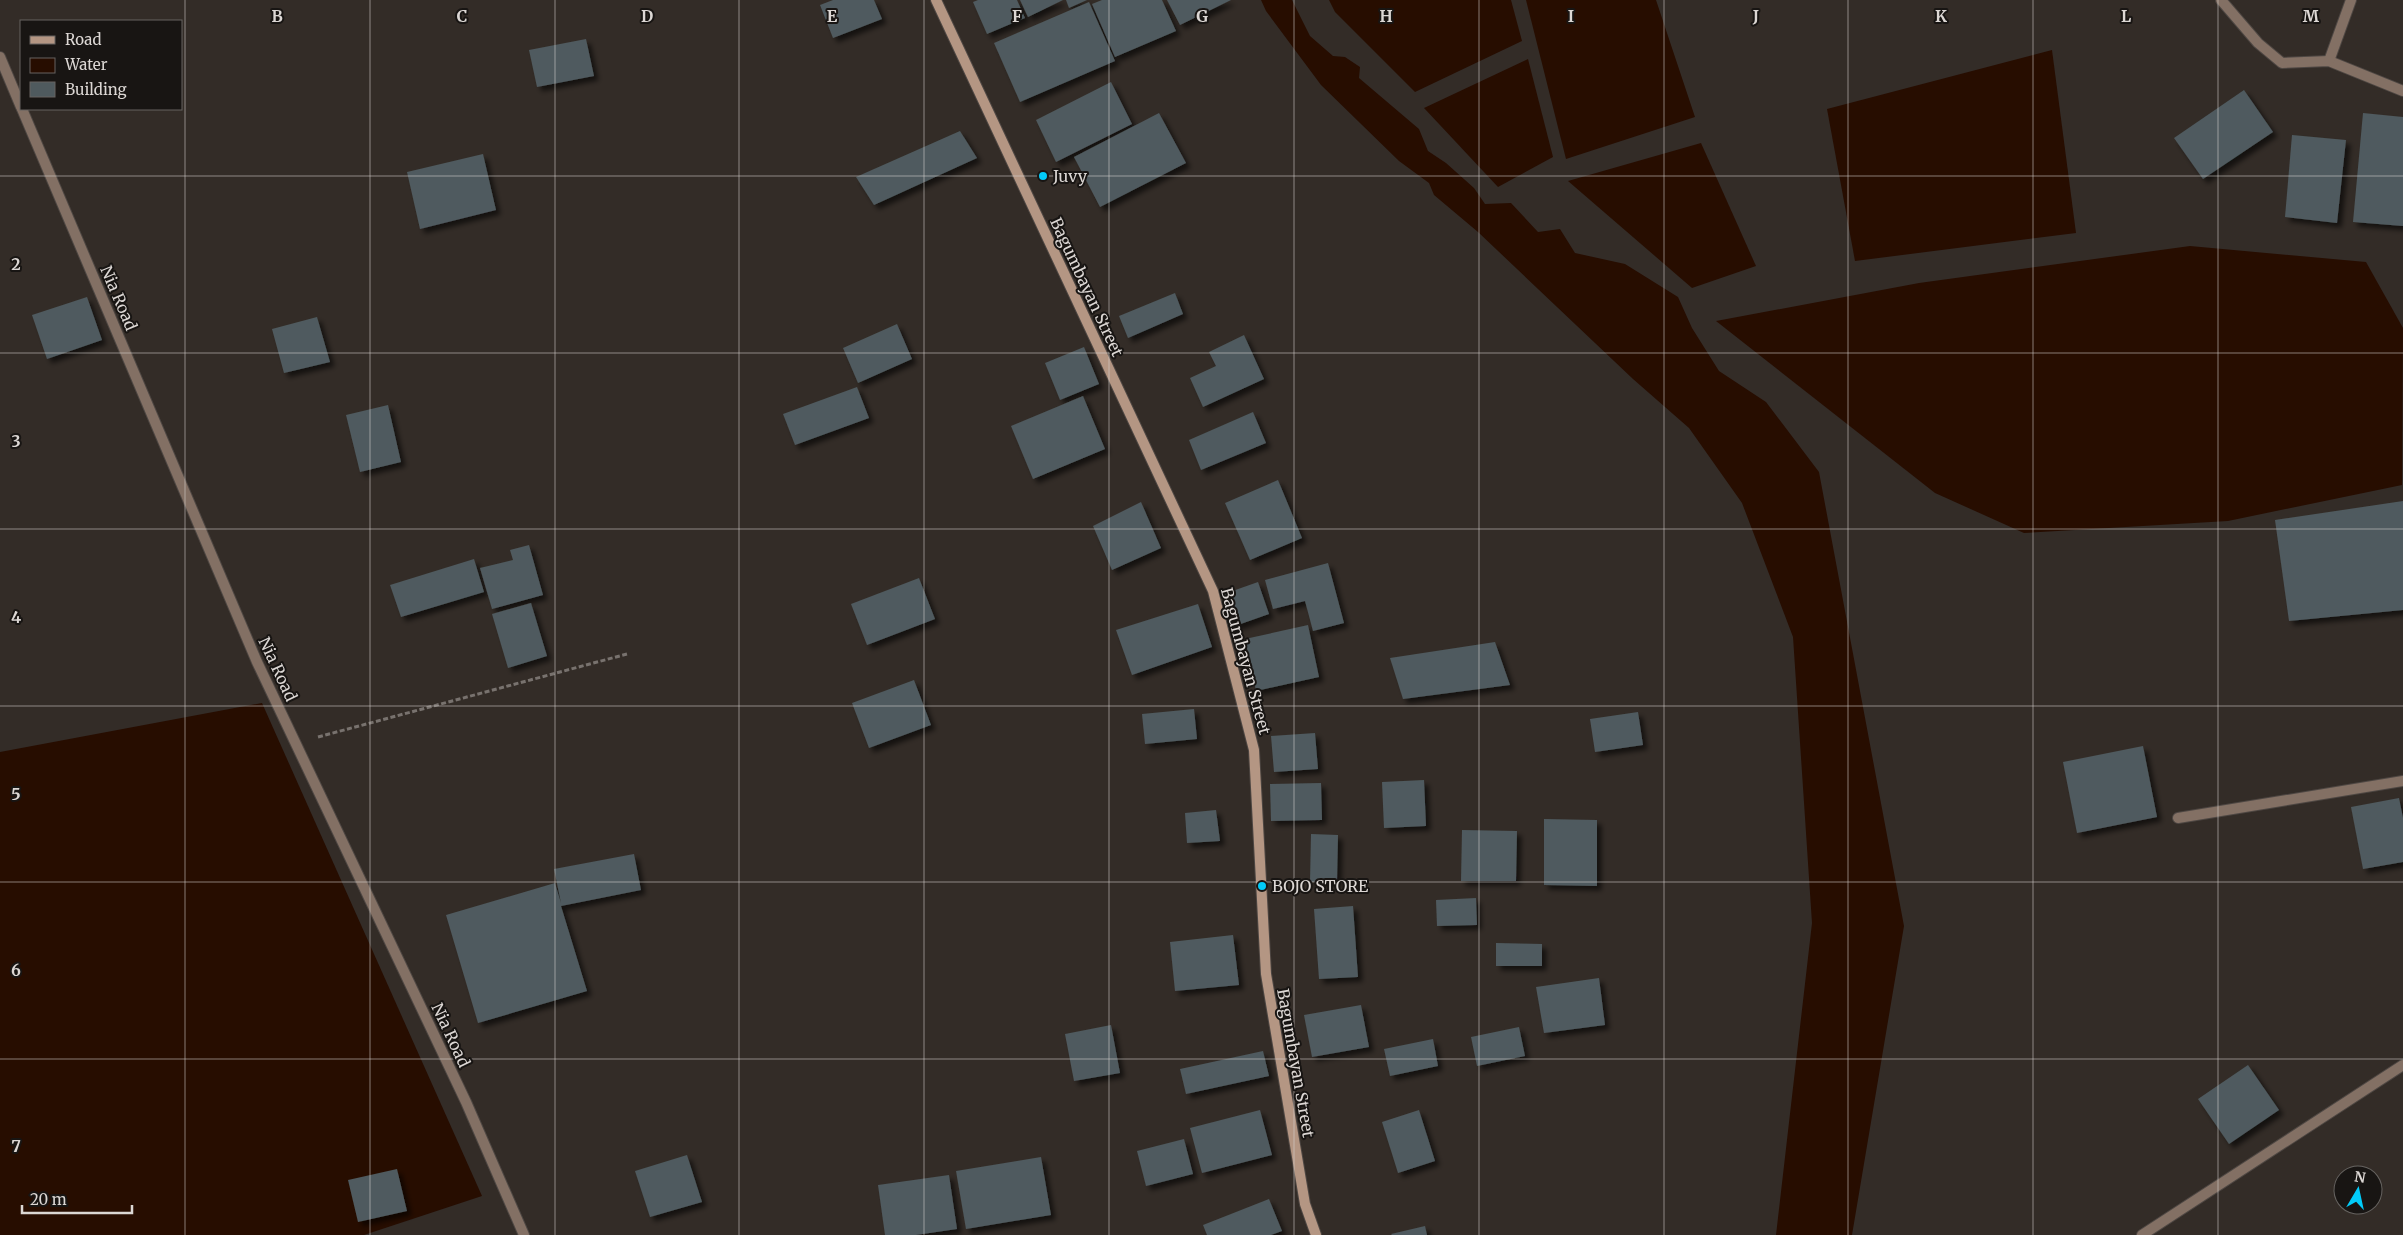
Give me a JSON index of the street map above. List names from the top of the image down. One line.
{"streets":{"main road":["Bagumbayan Street"],"street":["Nia Road"]},"places":["Juvy","BOJO STORE"],"legend":["Road","Water","Building"],"scale_bar":"20 m","north":"top","grid":{"columns":["B","C","D","E","F","G","H","I","J","K","L","M"],"rows":["2","3","4","5","6","7"]}}
